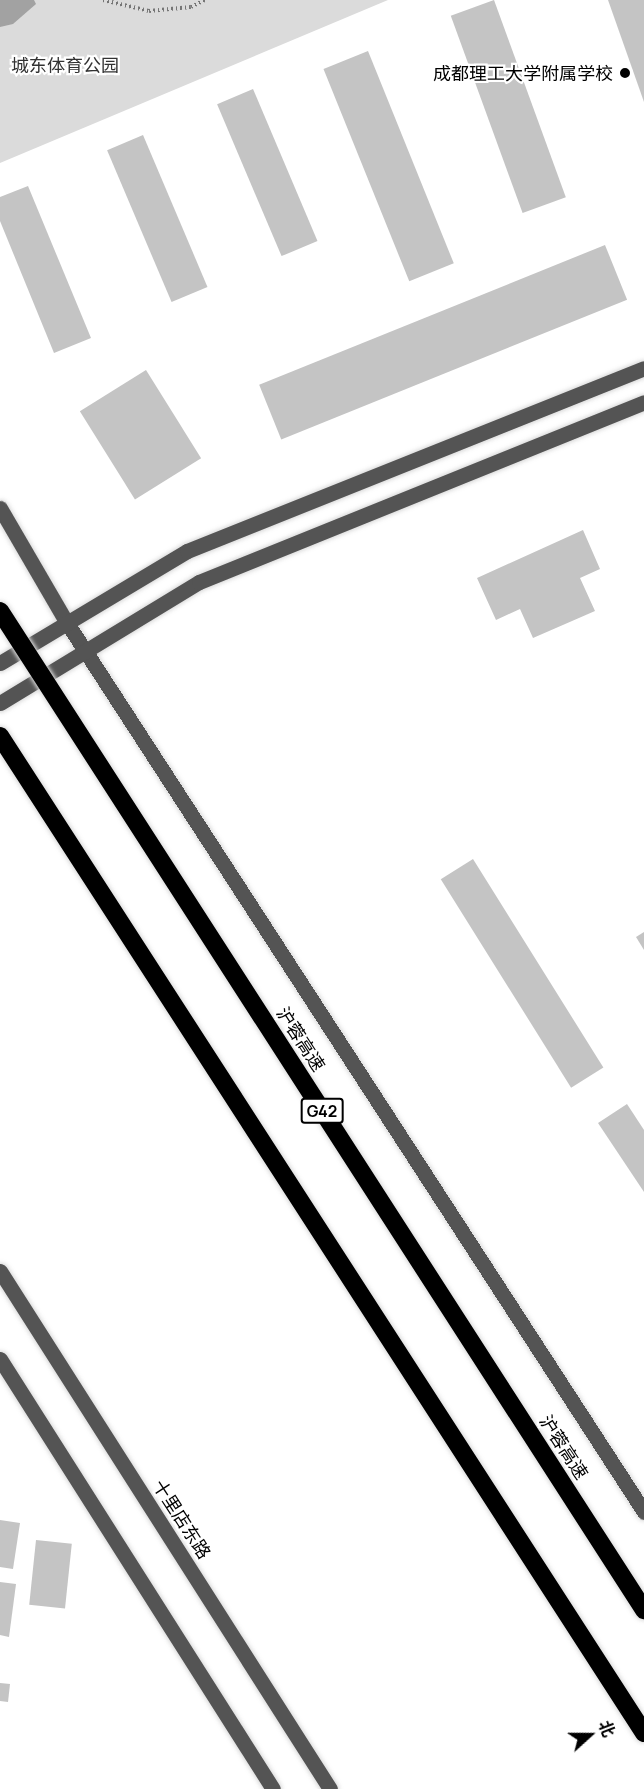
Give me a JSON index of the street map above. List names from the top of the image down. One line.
{"streets":{"highway":["沪蓉高速","G42"],"street":["十里店东路"]},"parks":["城东体育公园"],"places":["成都理工大学附属学校"],"north":"right"}
